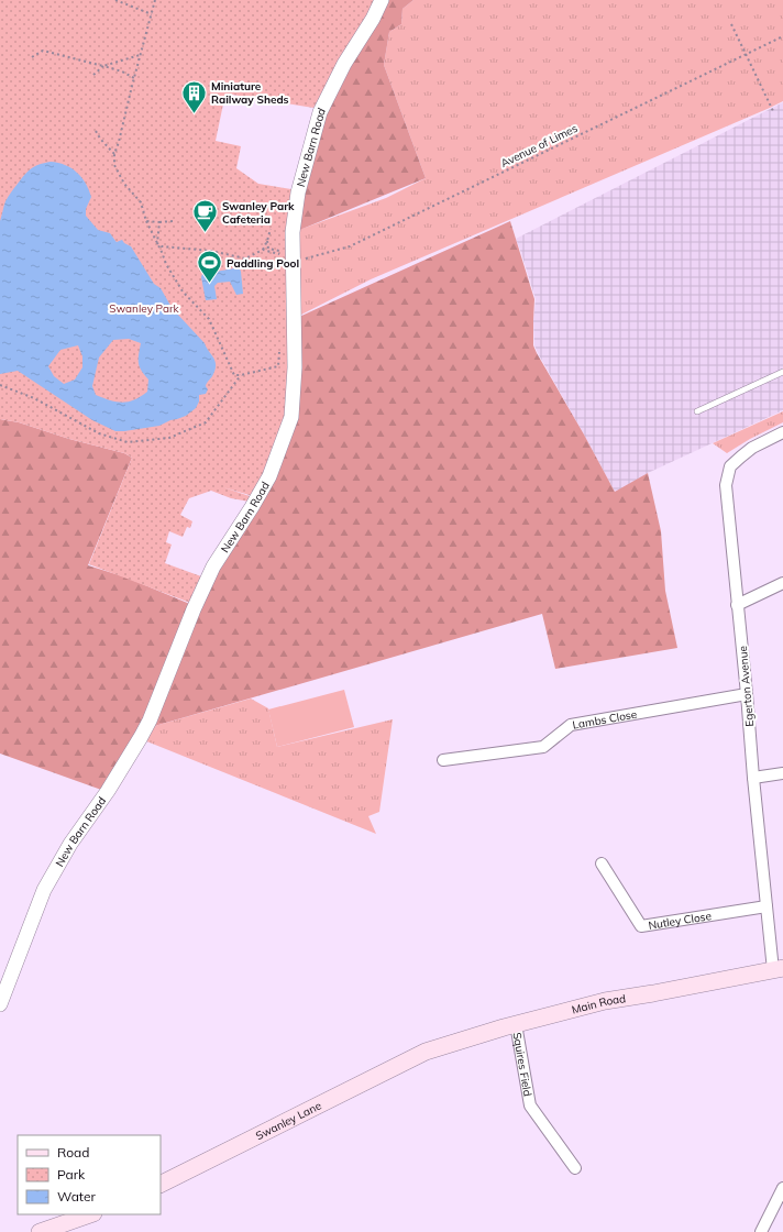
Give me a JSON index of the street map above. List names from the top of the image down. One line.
{"streets":{"main road":["Main Road","Swanley Lane"],"street":["New Barn Road","Egerton Avenue","Lambs Close","Nutley Close","Squires Field"],"path":["Avenue of Limes"]},"crossings":[["Egerton Avenue","Lambs Close"],["Egerton Avenue","Nutley Close"],["Egerton Avenue","Main Road"],["Main Road","Squires Field"],["Main Road","Swanley Lane"]],"parks":["Swanley Park"],"places":{"building":["Miniature Railway Sheds"],"cafe":["Swanley Park Cafeteria"],"sports":["Paddling Pool"]},"legend":["Road","Park","Water"]}
